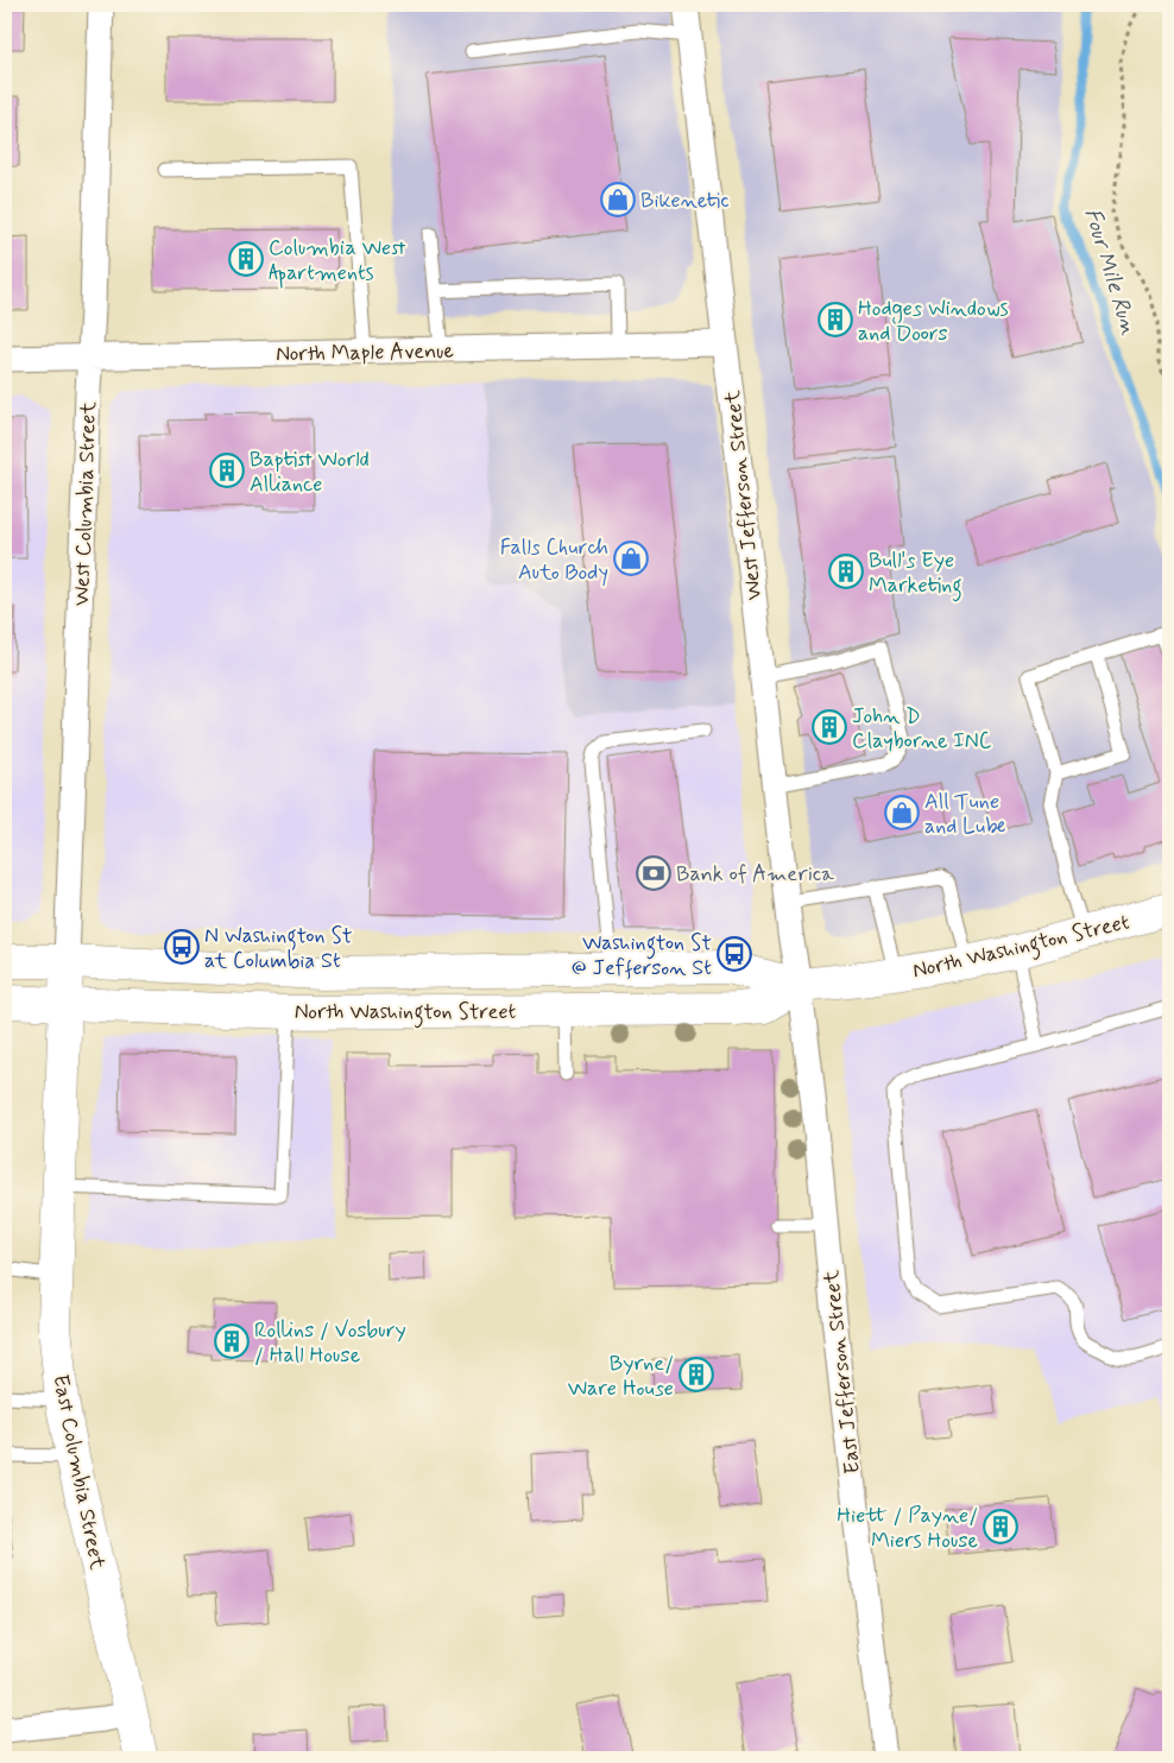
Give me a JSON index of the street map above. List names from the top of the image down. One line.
{"streets":{"main road":["West Columbia Street","North Washington Street","East Columbia Street"],"street":["North Maple Avenue","West Jefferson Street","East Jefferson Street"]},"crossings":[["North Maple Avenue","West Jefferson Street"],["North Maple Avenue","West Columbia Street"],["West Jefferson Street","North Washington Street"],["West Jefferson Street","East Jefferson Street"],["West Columbia Street","North Washington Street"],["West Columbia Street","East Columbia Street"],["North Washington Street","East Jefferson Street"],["North Washington Street","East Columbia Street"]],"water":["Four Mile Run"],"places":{"shop":["Bikenetic","Falls Church Auto Body","All Tune and Lube"],"building":["Columbia West Apartments","Hodges Windows and Doors","Baptist World Alliance","Bull's Eye Marketing","John D Clayborne INC","Rollins / Vosbury / Hall House","Byrne/ Ware House","Hiett / Payne/ Miers House"],"bank":["Bank of America"],"bus stop":["N Washington St at Columbia St","Washington St @ Jefferson St"]}}
